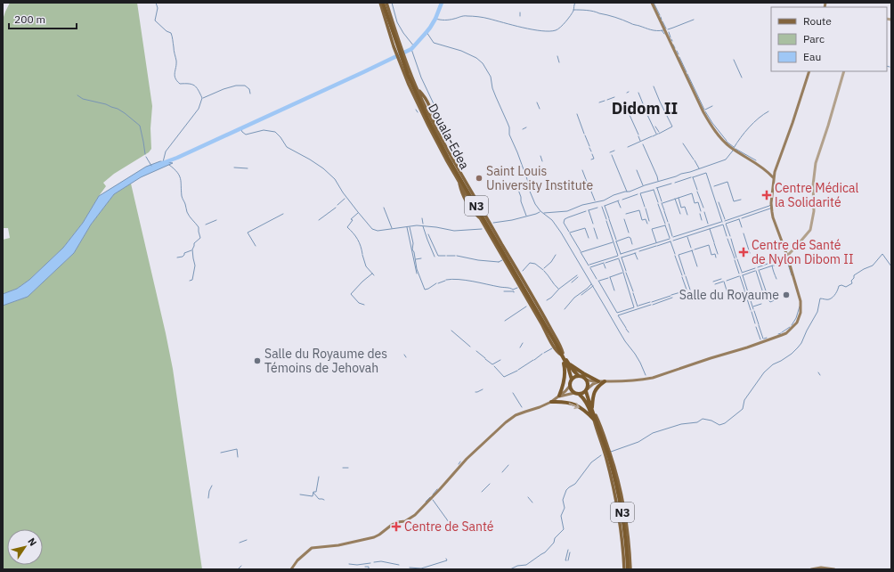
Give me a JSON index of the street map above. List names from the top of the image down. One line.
{"streets":{"highway":["Douala-Edea","N3"]},"crossings":[["Douala-Edea","N3"]],"districts":["Didom II"],"places":{"other":["Saint Louis University Institute","Salle du Royaume","Salle du Royaume des Témoins de Jehovah"],"health":["Centre Médical la Solidarité","Centre de Santé de Nylon Dibom II","Centre de Santé"]},"legend":["Route","Parc","Eau"],"scale_bar":"200 m","north":"top right"}
